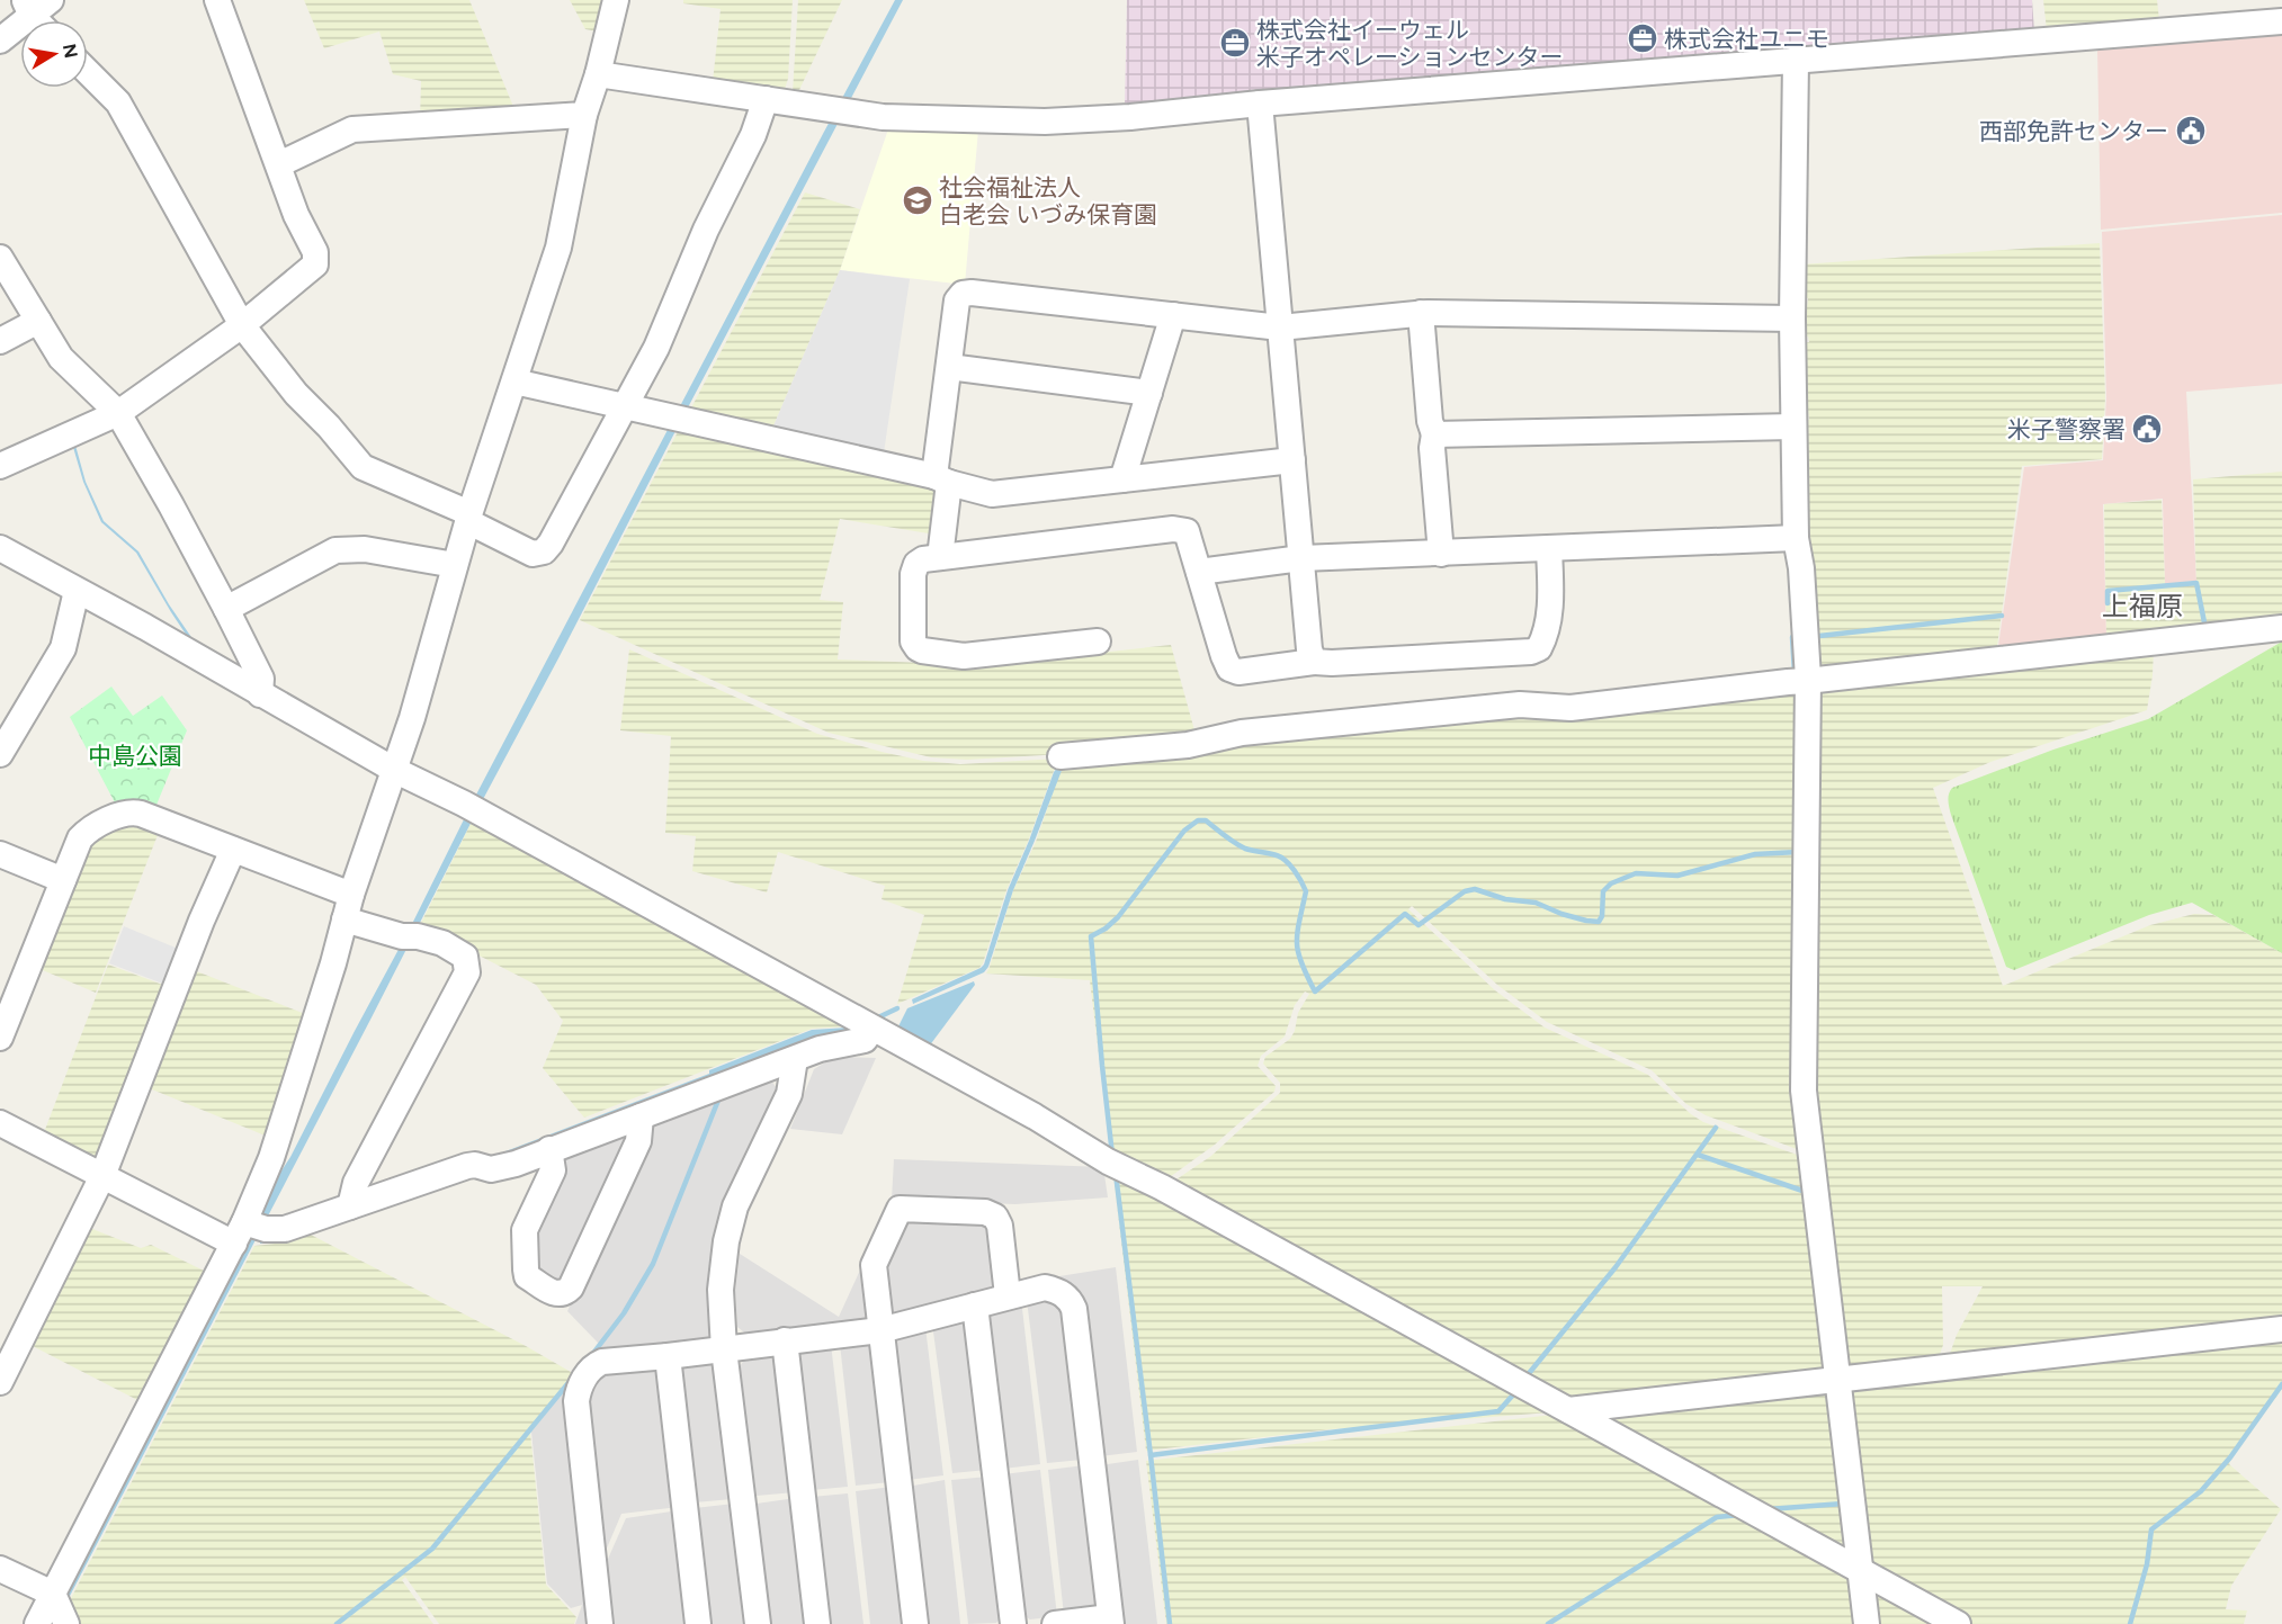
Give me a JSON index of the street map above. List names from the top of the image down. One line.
{"districts":["上福原"],"parks":["中島公園"],"places":{"office":["株式会社ユニモ","株式会社イーウェル 米子オペレーションセンター"],"public building":["西部免許センター","米子警察署"],"school or university":["社会福祉法人 白老会 いづみ保育園"]},"north":"right"}
